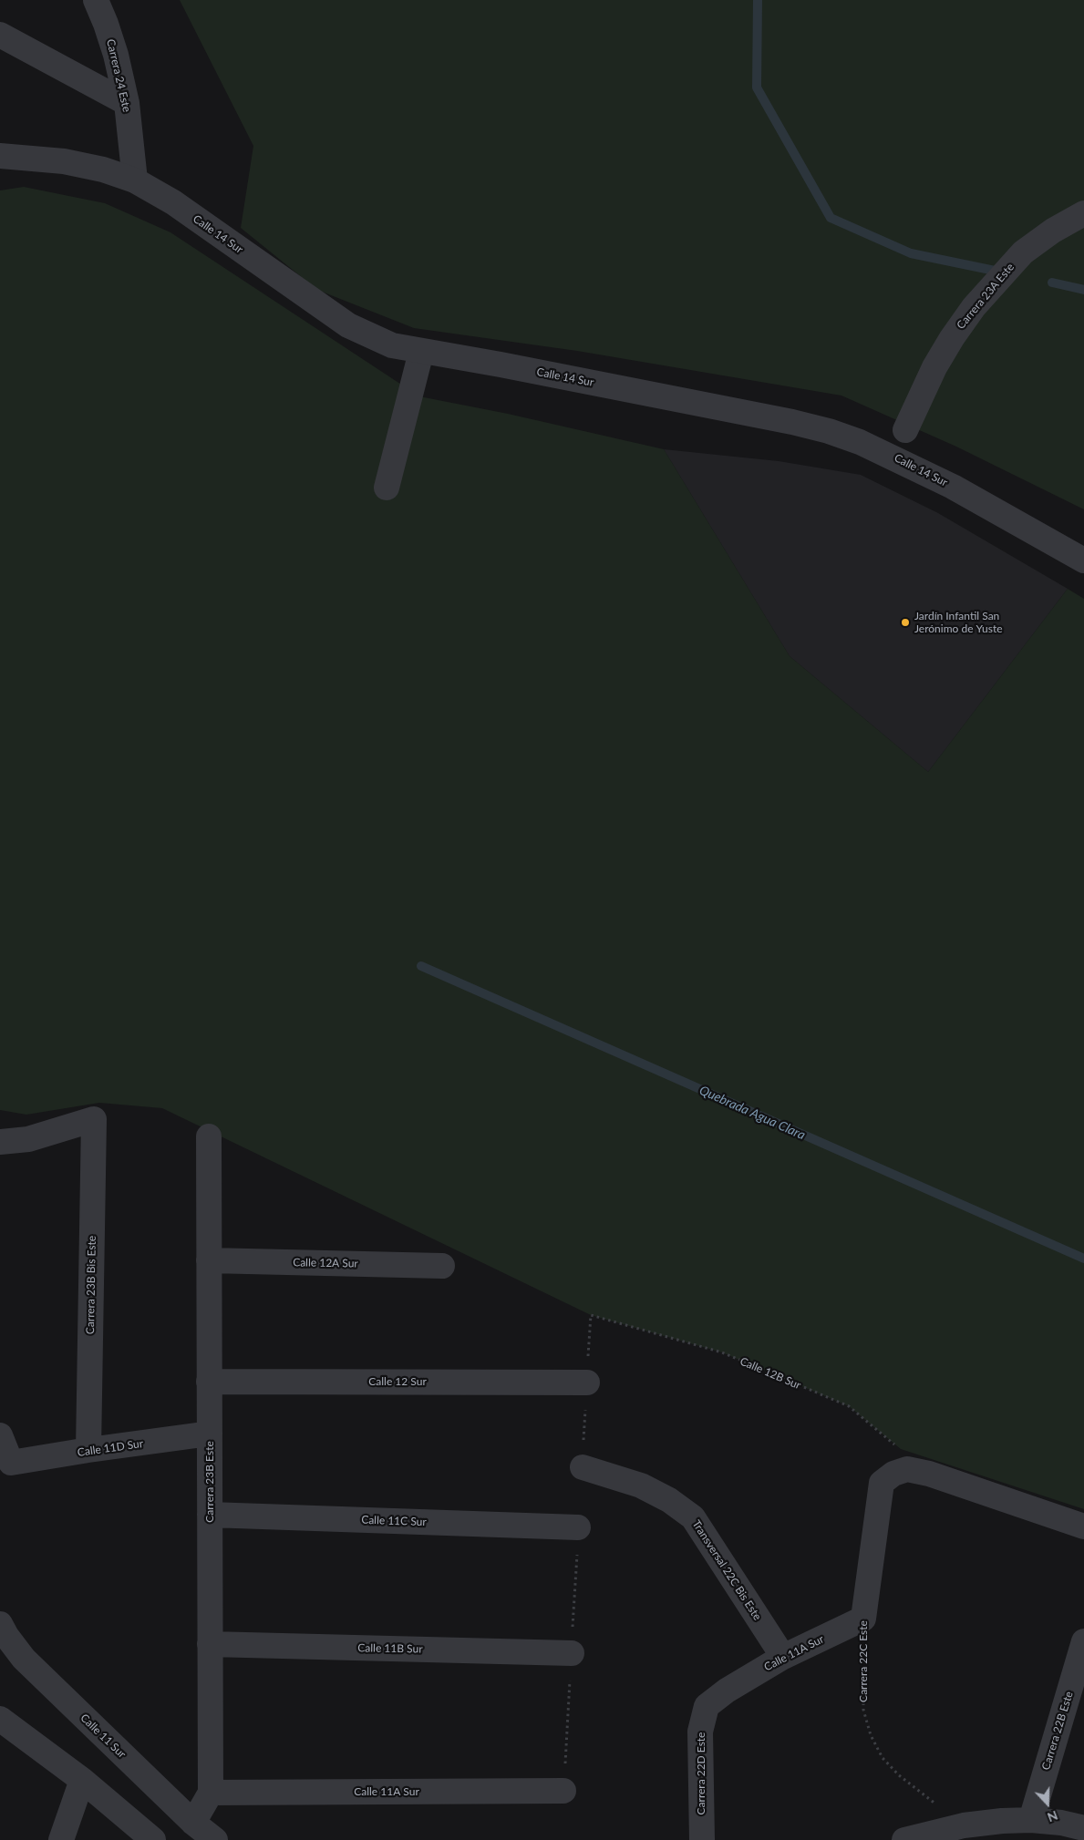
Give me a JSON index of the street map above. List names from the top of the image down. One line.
{"streets":{"street":["Carrera 24 Este","Calle 14 Sur","Carrera 23A Este","Calle 12A Sur","Carrera 23B Bis Este","Calle 12 Sur","Calle 11D Sur","Carrera 23B Este","Calle 11C Sur","Transversal 22C Bis Este","Calle 11B Sur","Calle 11A Sur","Carrera 22C Este","Carrera 22B Este","Calle 11 Sur","Carrera 22D Este"],"path":["Calle 12B Sur"]},"crossings":[["Carrera 24 Este","Calle 14 Sur"],["Calle 12A Sur","Carrera 23B Este"],["Carrera 23B Bis Este","Calle 11D Sur"],["Calle 12B Sur","Carrera 22C Este"],["Calle 12 Sur","Carrera 23B Este"],["Calle 11D Sur","Carrera 23B Este"],["Carrera 23B Este","Calle 11C Sur"],["Carrera 23B Este","Calle 11B Sur"],["Carrera 23B Este","Calle 11A Sur"],["Carrera 23B Este","Calle 11 Sur"],["Transversal 22C Bis Este","Calle 11A Sur"],["Calle 11A Sur","Carrera 22C Este"],["Calle 11A Sur","Carrera 22D Este"]],"water":["Quebrada Agua Clara"],"places":["Jardín Infantil San Jerónimo de Yuste"],"north":"bottom"}
